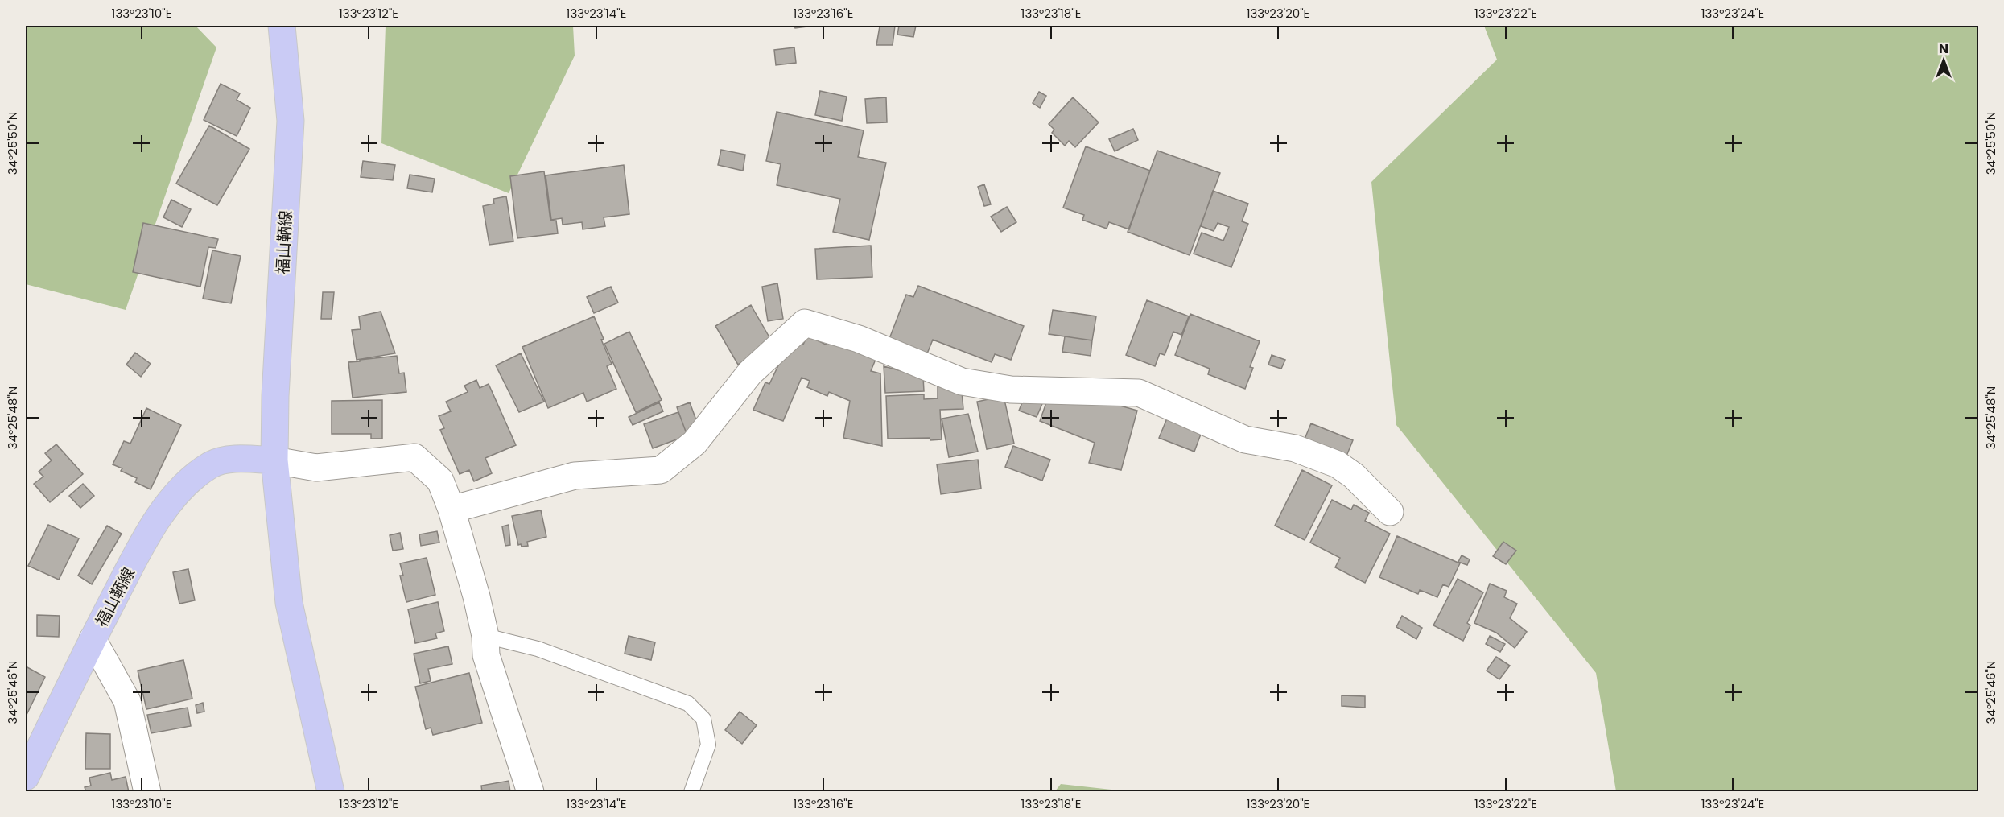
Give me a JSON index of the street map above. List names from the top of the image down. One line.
{"streets":{"main road":["福山鞆線"]},"north":"top","coordinates":["133°23'10\"E","133°23'12\"E","133°23'14\"E","133°23'16\"E","133°23'18\"E","133°23'20\"E","133°23'22\"E","133°23'24\"E","34°25'50\"N","34°25'48\"N","34°25'46\"N"]}
